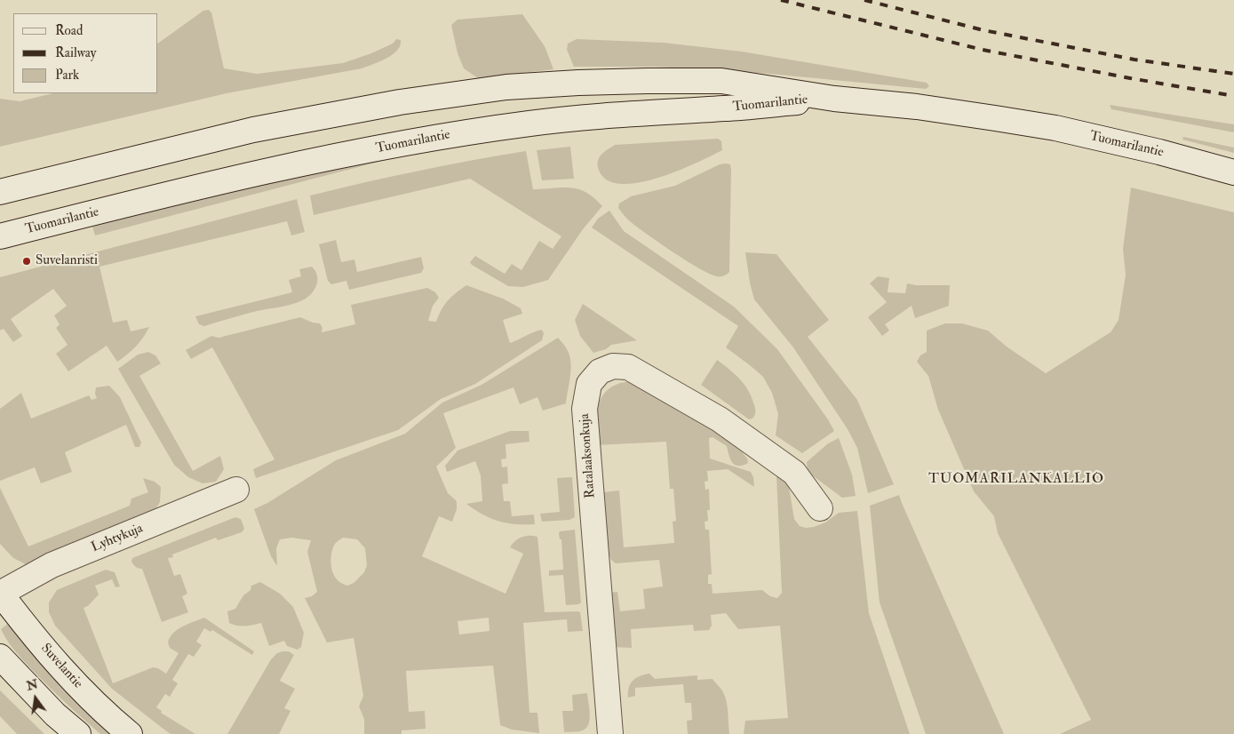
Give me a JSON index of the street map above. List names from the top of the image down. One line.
{"streets":{"main road":["Tuomarilantie","Ratalaaksonkuja","Lyhtykuja","Suvelantie"]},"crossings":[["Lyhtykuja","Suvelantie"]],"districts":["TUOMARILANKALLIO"],"places":["Suvelanristi"],"legend":["Road","Railway","Park"],"north":"top"}
